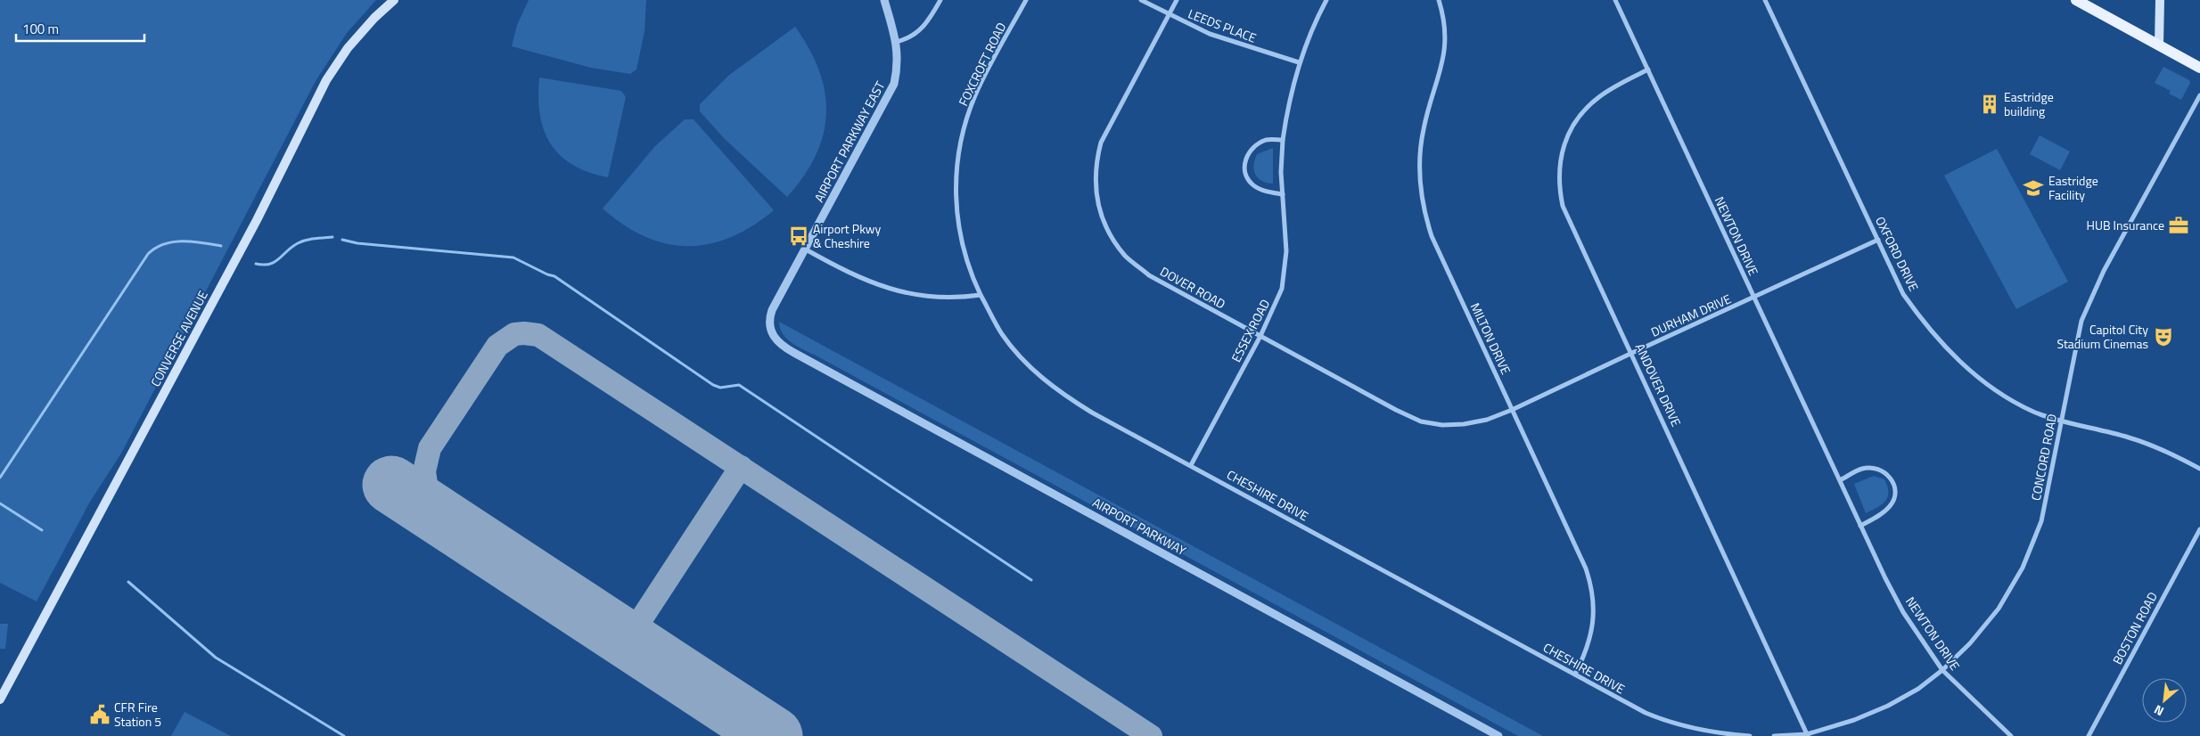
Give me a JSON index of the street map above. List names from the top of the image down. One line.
{"streets":{"main road":["CONVERSE AVENUE"],"street":["LEEDS PLACE","FOXCROFT ROAD","AIRPORT PARKWAY EAST","NEWTON DRIVE","OXFORD DRIVE","DOVER ROAD","DURHAM DRIVE","ESSEX ROAD","MILTON DRIVE","ANDOVER DRIVE","CONCORD ROAD","CHESHIRE DRIVE","AIRPORT PARKWAY","BOSTON ROAD"]},"crossings":[["LEEDS PLACE","DOVER ROAD"],["LEEDS PLACE","ESSEX ROAD"],["FOXCROFT ROAD","CHESHIRE DRIVE"],["AIRPORT PARKWAY EAST","AIRPORT PARKWAY"],["NEWTON DRIVE","DURHAM DRIVE"],["NEWTON DRIVE","ANDOVER DRIVE"],["NEWTON DRIVE","CONCORD ROAD"],["OXFORD DRIVE","DURHAM DRIVE"],["OXFORD DRIVE","CONCORD ROAD"],["DOVER ROAD","DURHAM DRIVE"],["DOVER ROAD","ESSEX ROAD"],["DOVER ROAD","MILTON DRIVE"],["DURHAM DRIVE","MILTON DRIVE"],["DURHAM DRIVE","ANDOVER DRIVE"],["ESSEX ROAD","CHESHIRE DRIVE"],["MILTON DRIVE","CHESHIRE DRIVE"],["ANDOVER DRIVE","CONCORD ROAD"]],"places":{"building":["Eastridge building"],"school or university":["Eastridge Facility"],"office":["HUB Insurance"],"bus stop":["Airport Pkwy & Cheshire"],"theatre":["Capitol City Stadium Cinemas"],"public building":["CFR Fire Station 5"]},"scale_bar":"100 m","north":"bottom left"}
